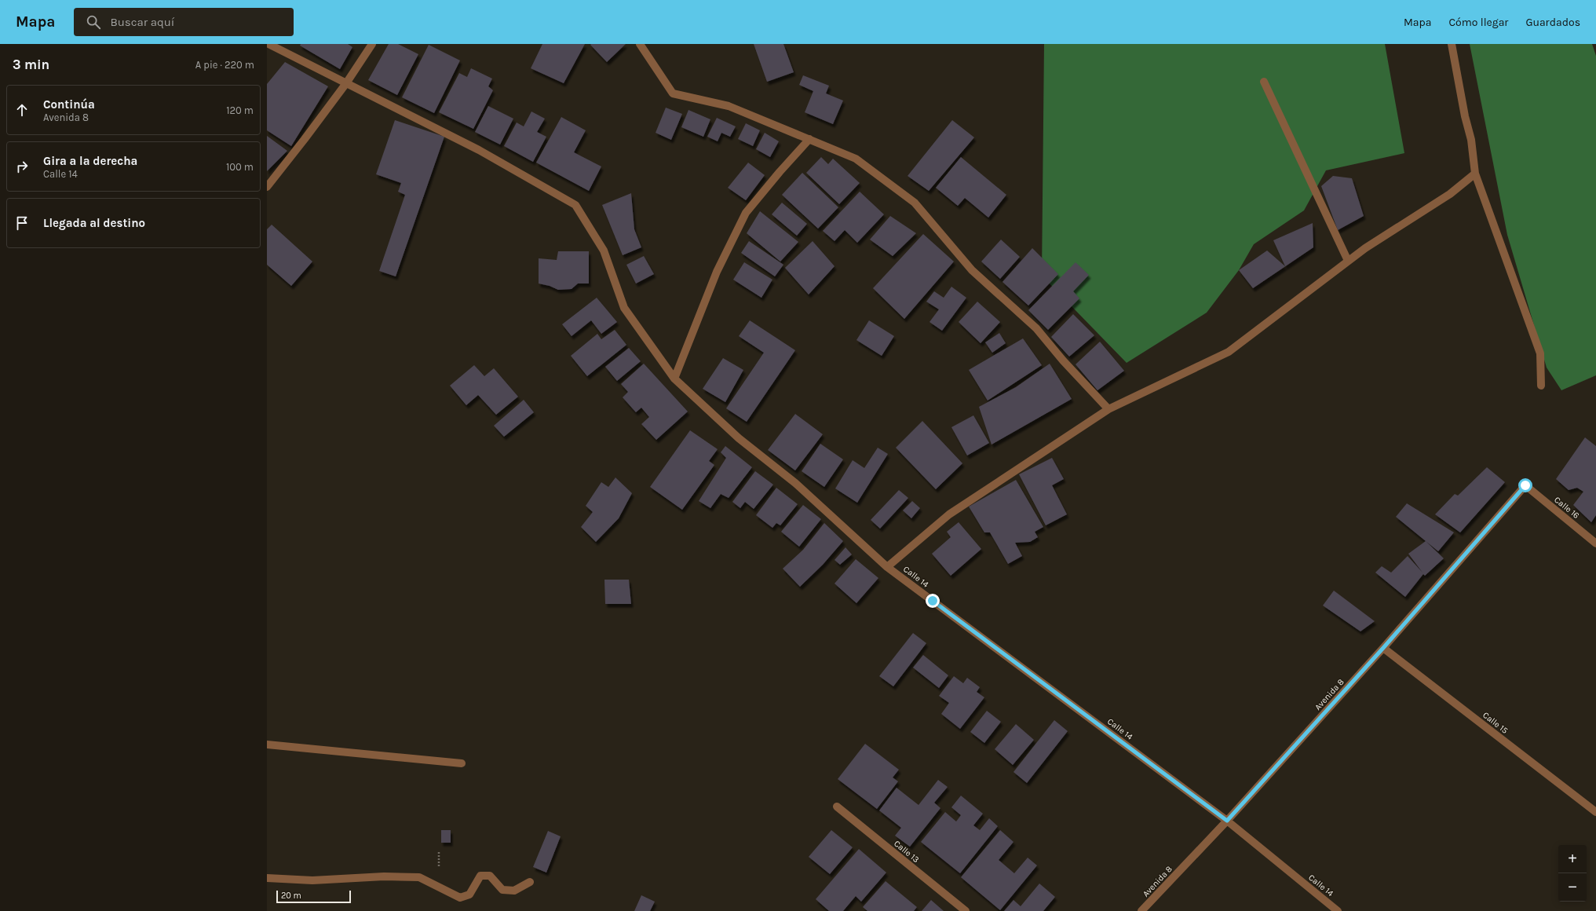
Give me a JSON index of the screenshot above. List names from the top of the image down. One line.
{"streets":{"street":["Calle 16","Calle 14","Avenida 8","Calle 15","Calle 13"]},"crossings":[["Calle 16","Avenida 8"],["Calle 14","Avenida 8"],["Avenida 8","Calle 15"]],"scale_bar":"20 m","page":{"header":"Mapa","search":"Buscar aquí","nav":["Mapa","Cómo llegar","Guardados"],"heading":["3 min","A pie · 220 m"],"list":[["Continúa","Avenida 8","120 m"],["Gira a la derecha","Calle 14","100 m"],"Llegada al destino"],"map_buttons":["+","−"],"scale":"20 m"}}
